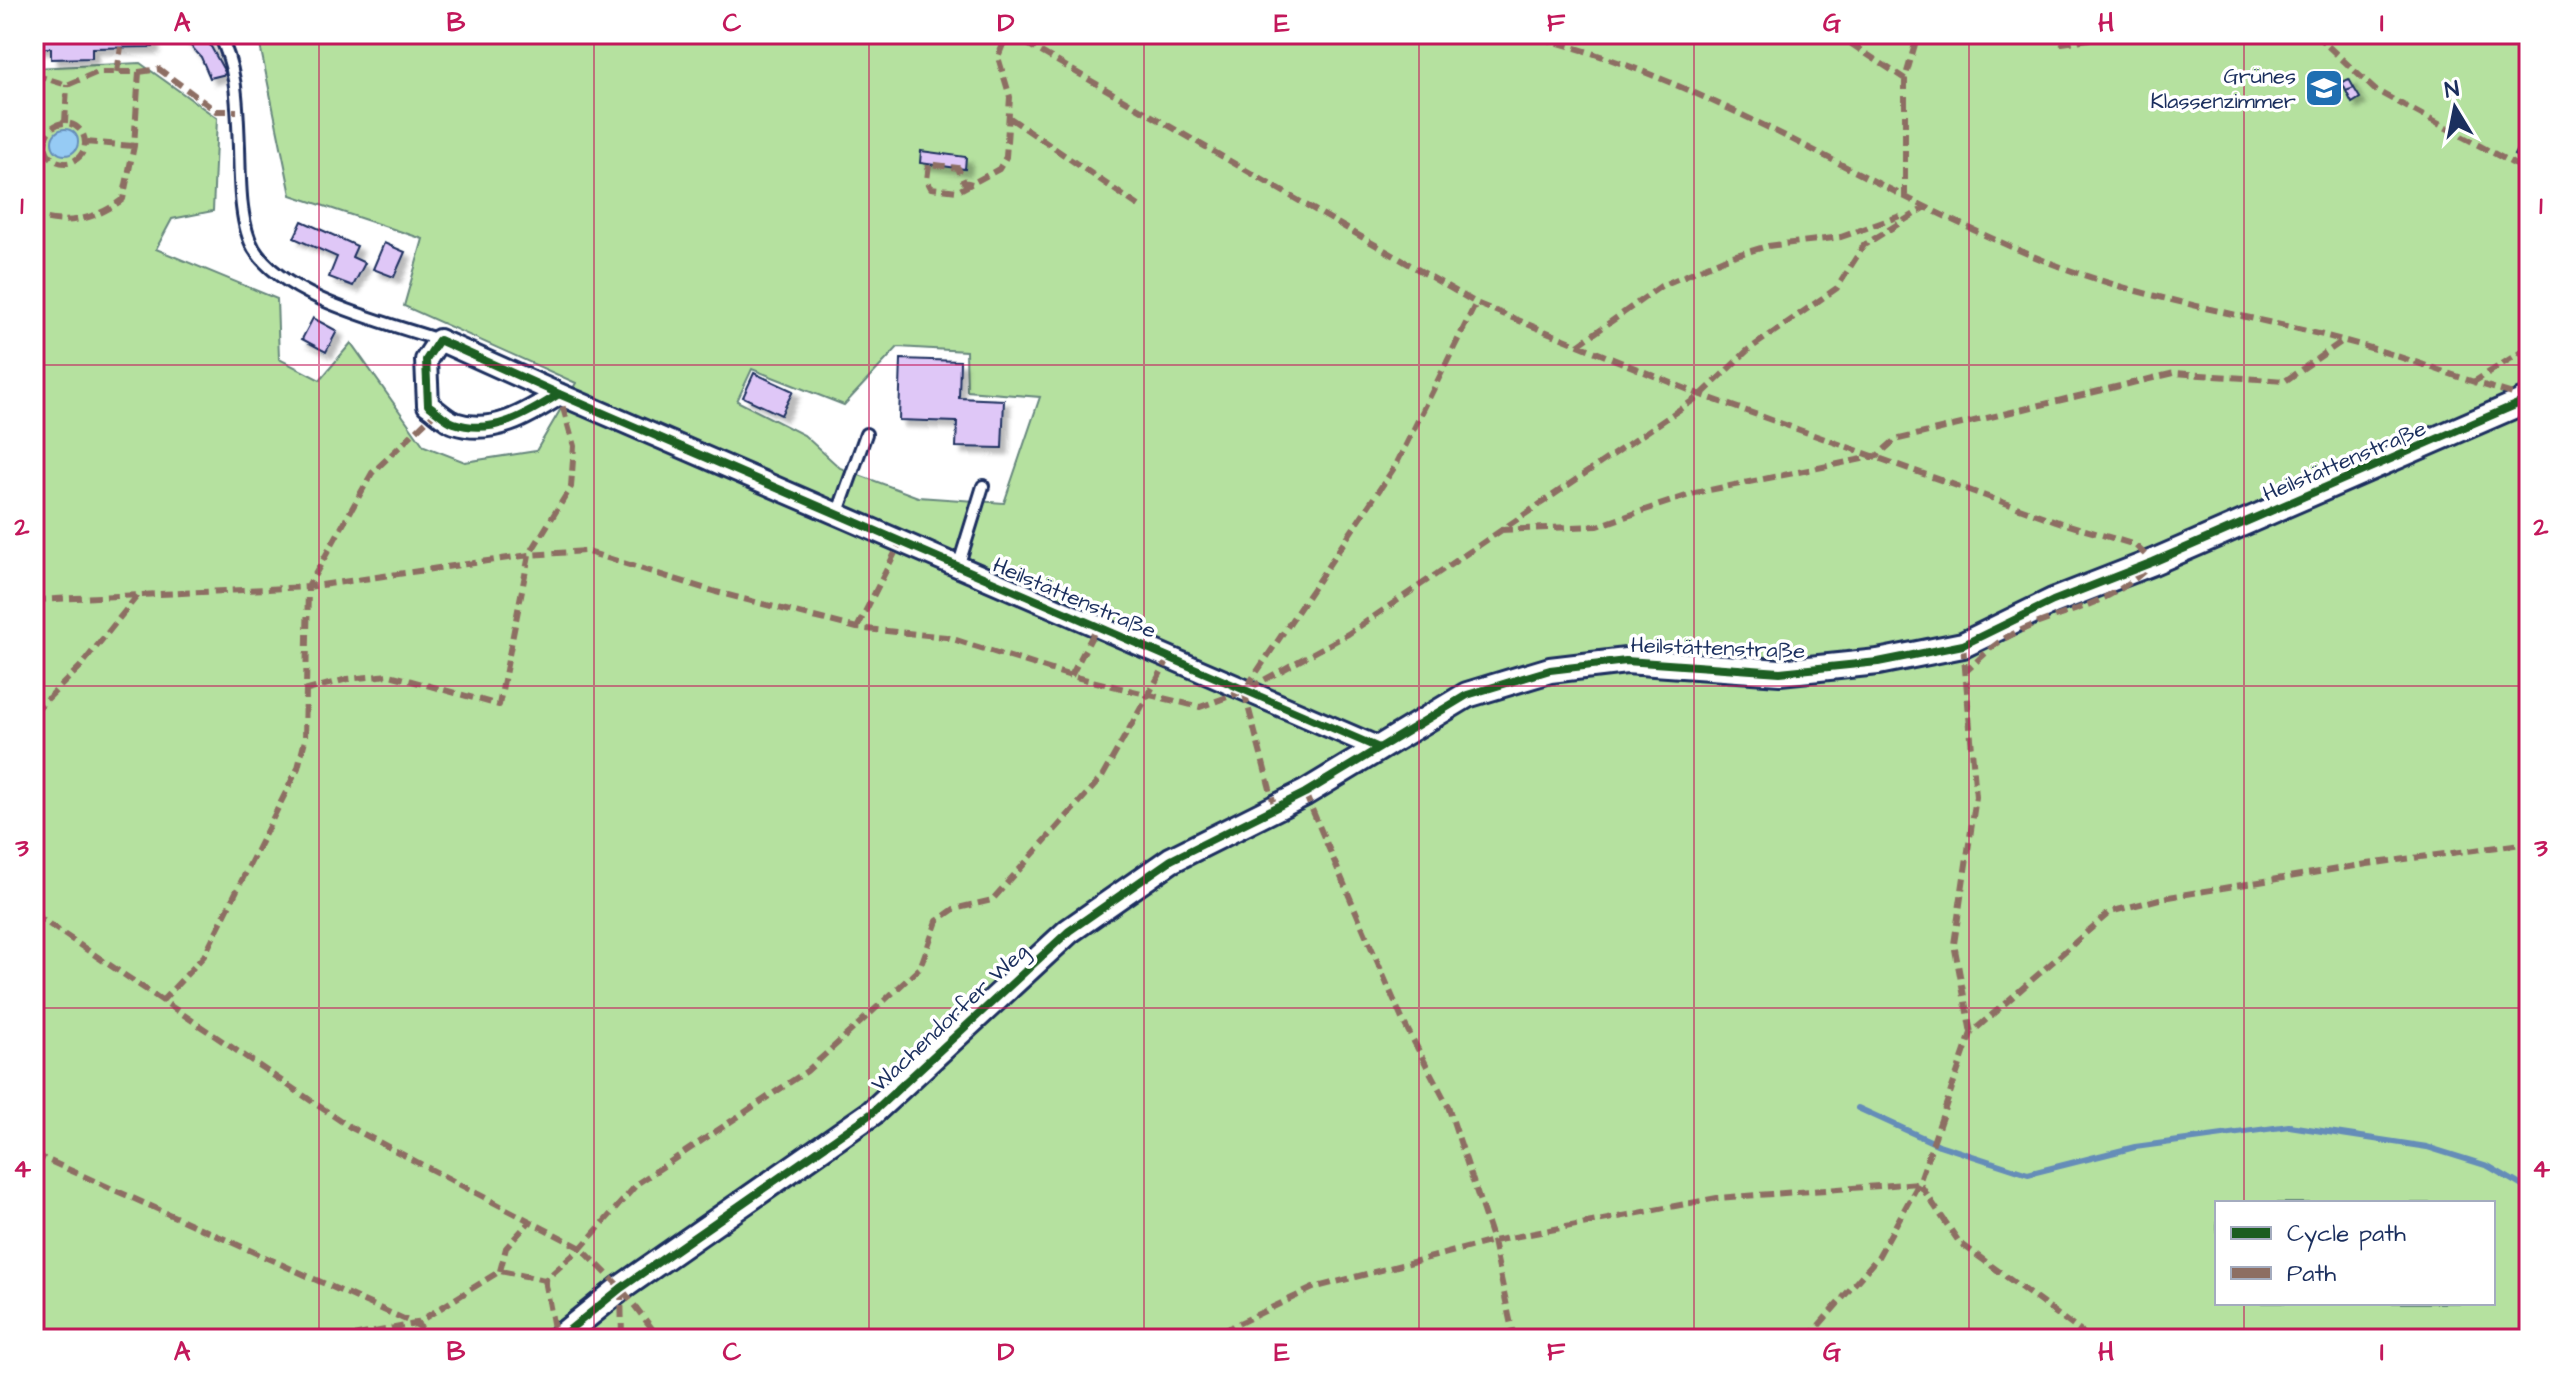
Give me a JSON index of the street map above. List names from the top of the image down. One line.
{"streets":{"street":["Heilstättenstraße","Wachendorfer Weg"]},"crossings":[["Heilstättenstraße","Wachendorfer Weg"]],"places":{"school or university":["Grünes Klassenzimmer"]},"legend":["Cycle path","Path"],"north":"top","grid":{"columns":["A","B","C","D","E","F","G","H","I"],"rows":["1","2","3","4"]}}
